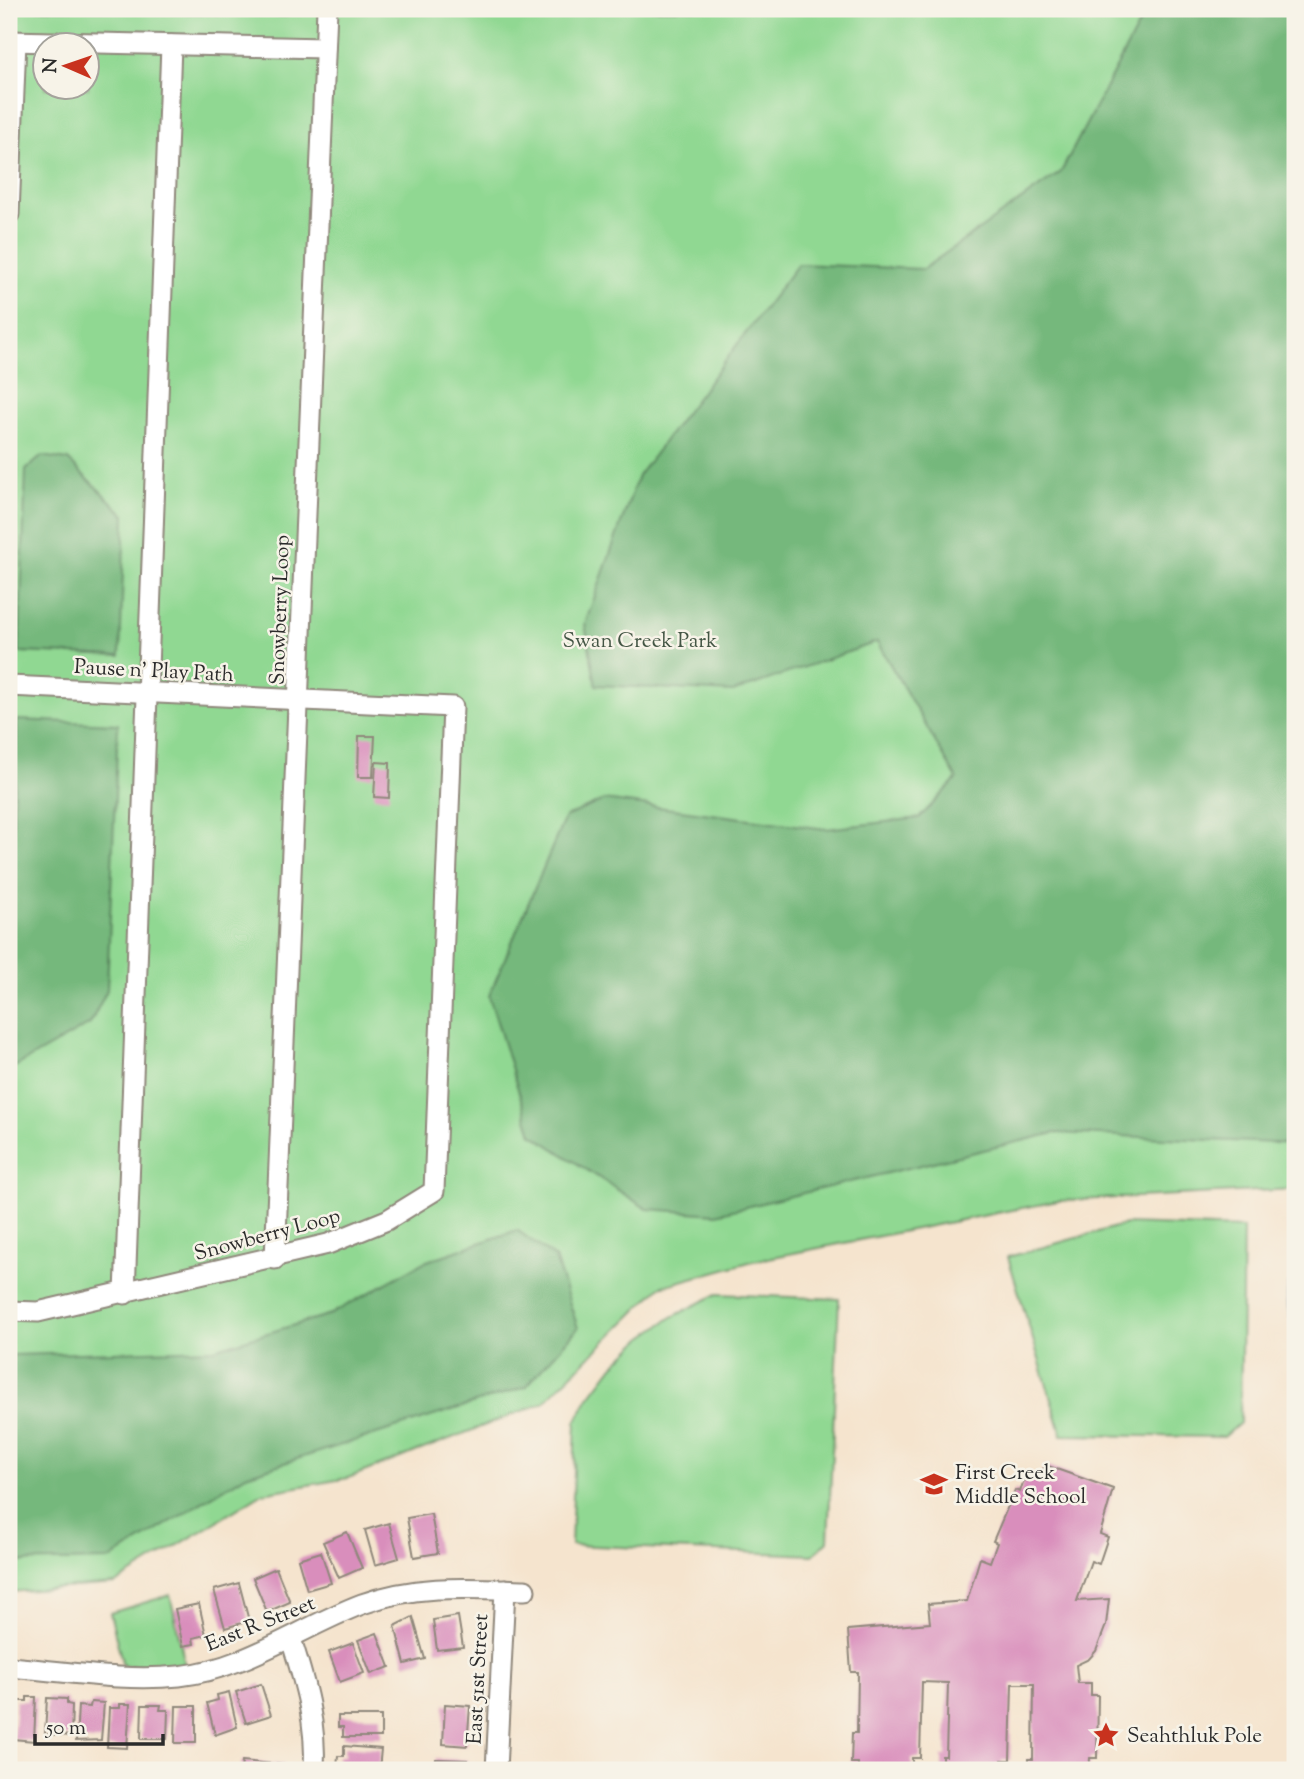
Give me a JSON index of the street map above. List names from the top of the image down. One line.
{"streets":{"street":["Snowberry Loop","Pause n' Play Path","East R Street","East 51st Street"]},"crossings":[["Snowberry Loop","Pause n' Play Path"],["East R Street","East 51st Street"]],"parks":["Swan Creek Park"],"places":{"school or university":["First Creek Middle School"],"place":["Seahthluk Pole"]},"scale_bar":"50 m","north":"left"}
